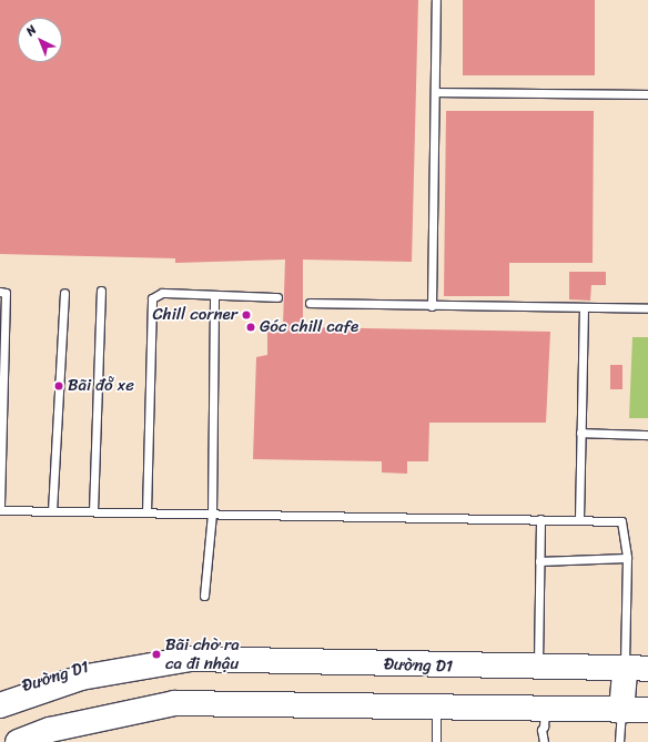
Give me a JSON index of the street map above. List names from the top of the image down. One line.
{"streets":{"main road":["Đường D1"]},"places":["Chill corner","Góc chill cafe","Bãi đỗ xe","Bãi chờ ra ca đi nhậu"],"north":"top left"}
